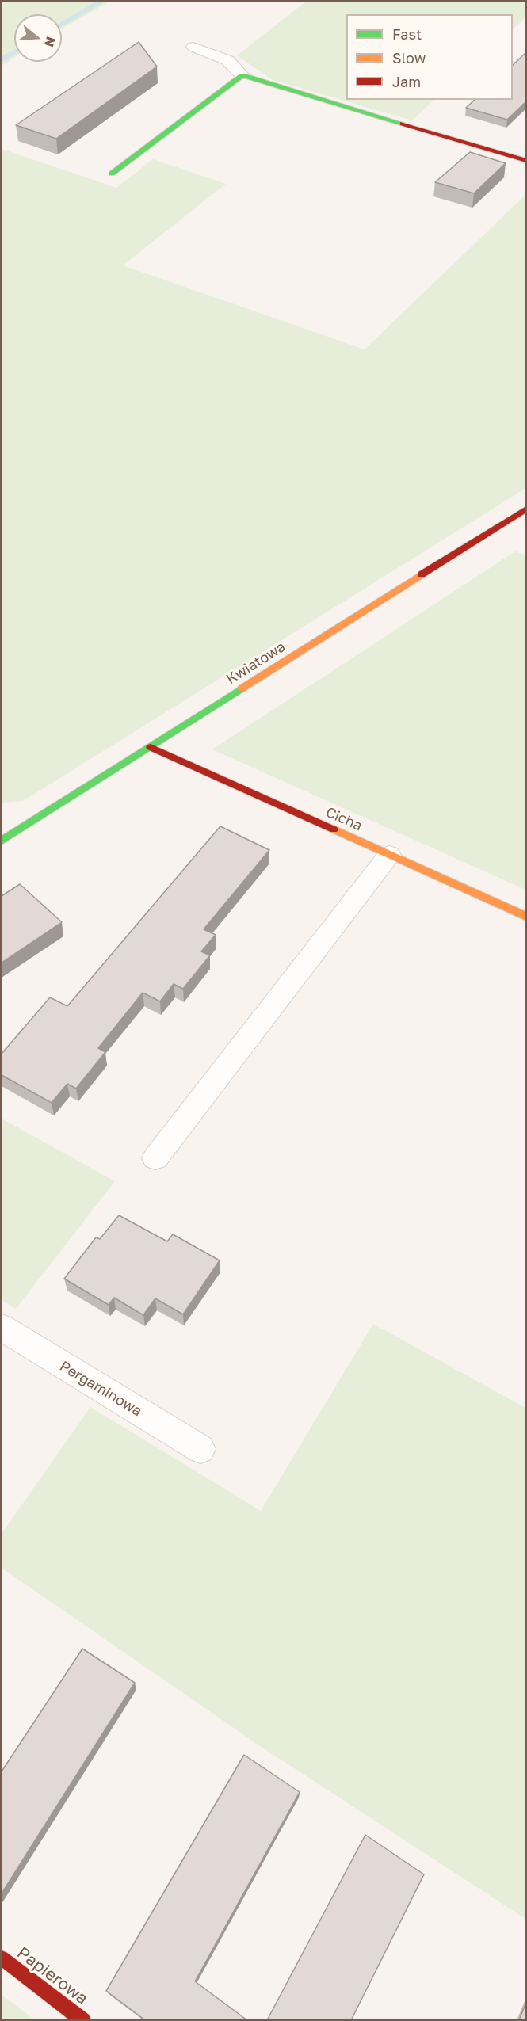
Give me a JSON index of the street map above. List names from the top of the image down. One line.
{"streets":{"street":["Kwiatowa","Cicha","Papierowa"],"lane":["Pergaminowa"]},"crossings":[["Kwiatowa","Cicha"]],"legend":["Fast","Slow","Jam"],"north":"right"}
